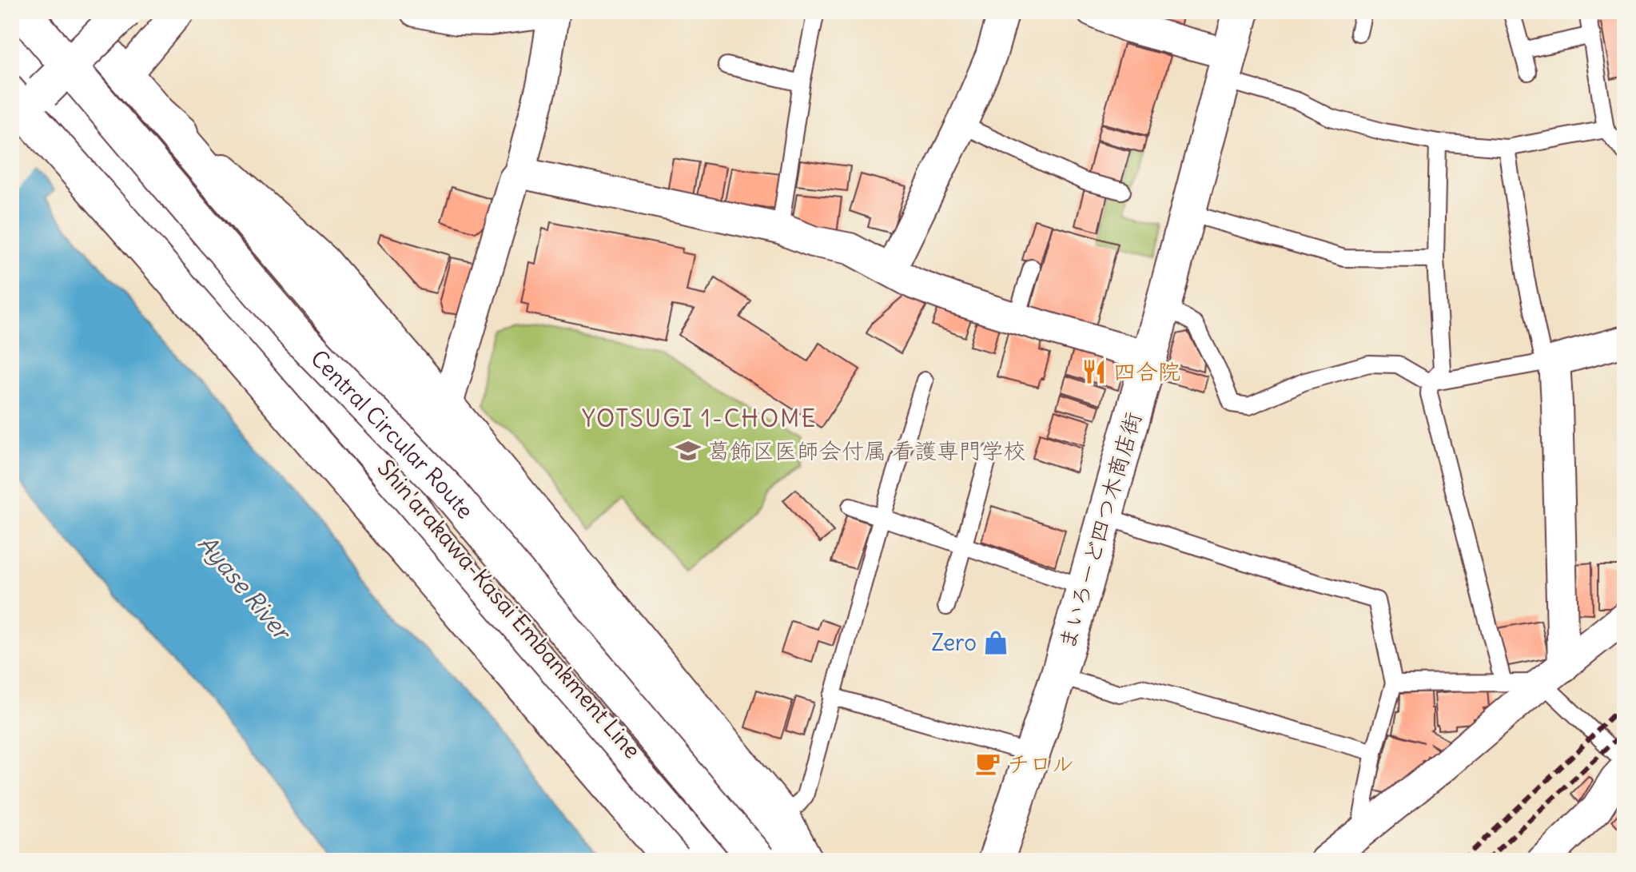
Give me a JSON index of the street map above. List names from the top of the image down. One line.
{"streets":{"main road":["Central Circular Route","まいろーど四つ木商店街","Shin'arakawa-Kasai Embankment Line"]},"districts":["YOTSUGI 1-CHOME"],"water":["Ayase River"],"places":{"restaurant":["四合院"],"school or university":["葛飾区医師会付属 看護専門学校"],"shop":["Zero"],"cafe":["チロル"]}}
